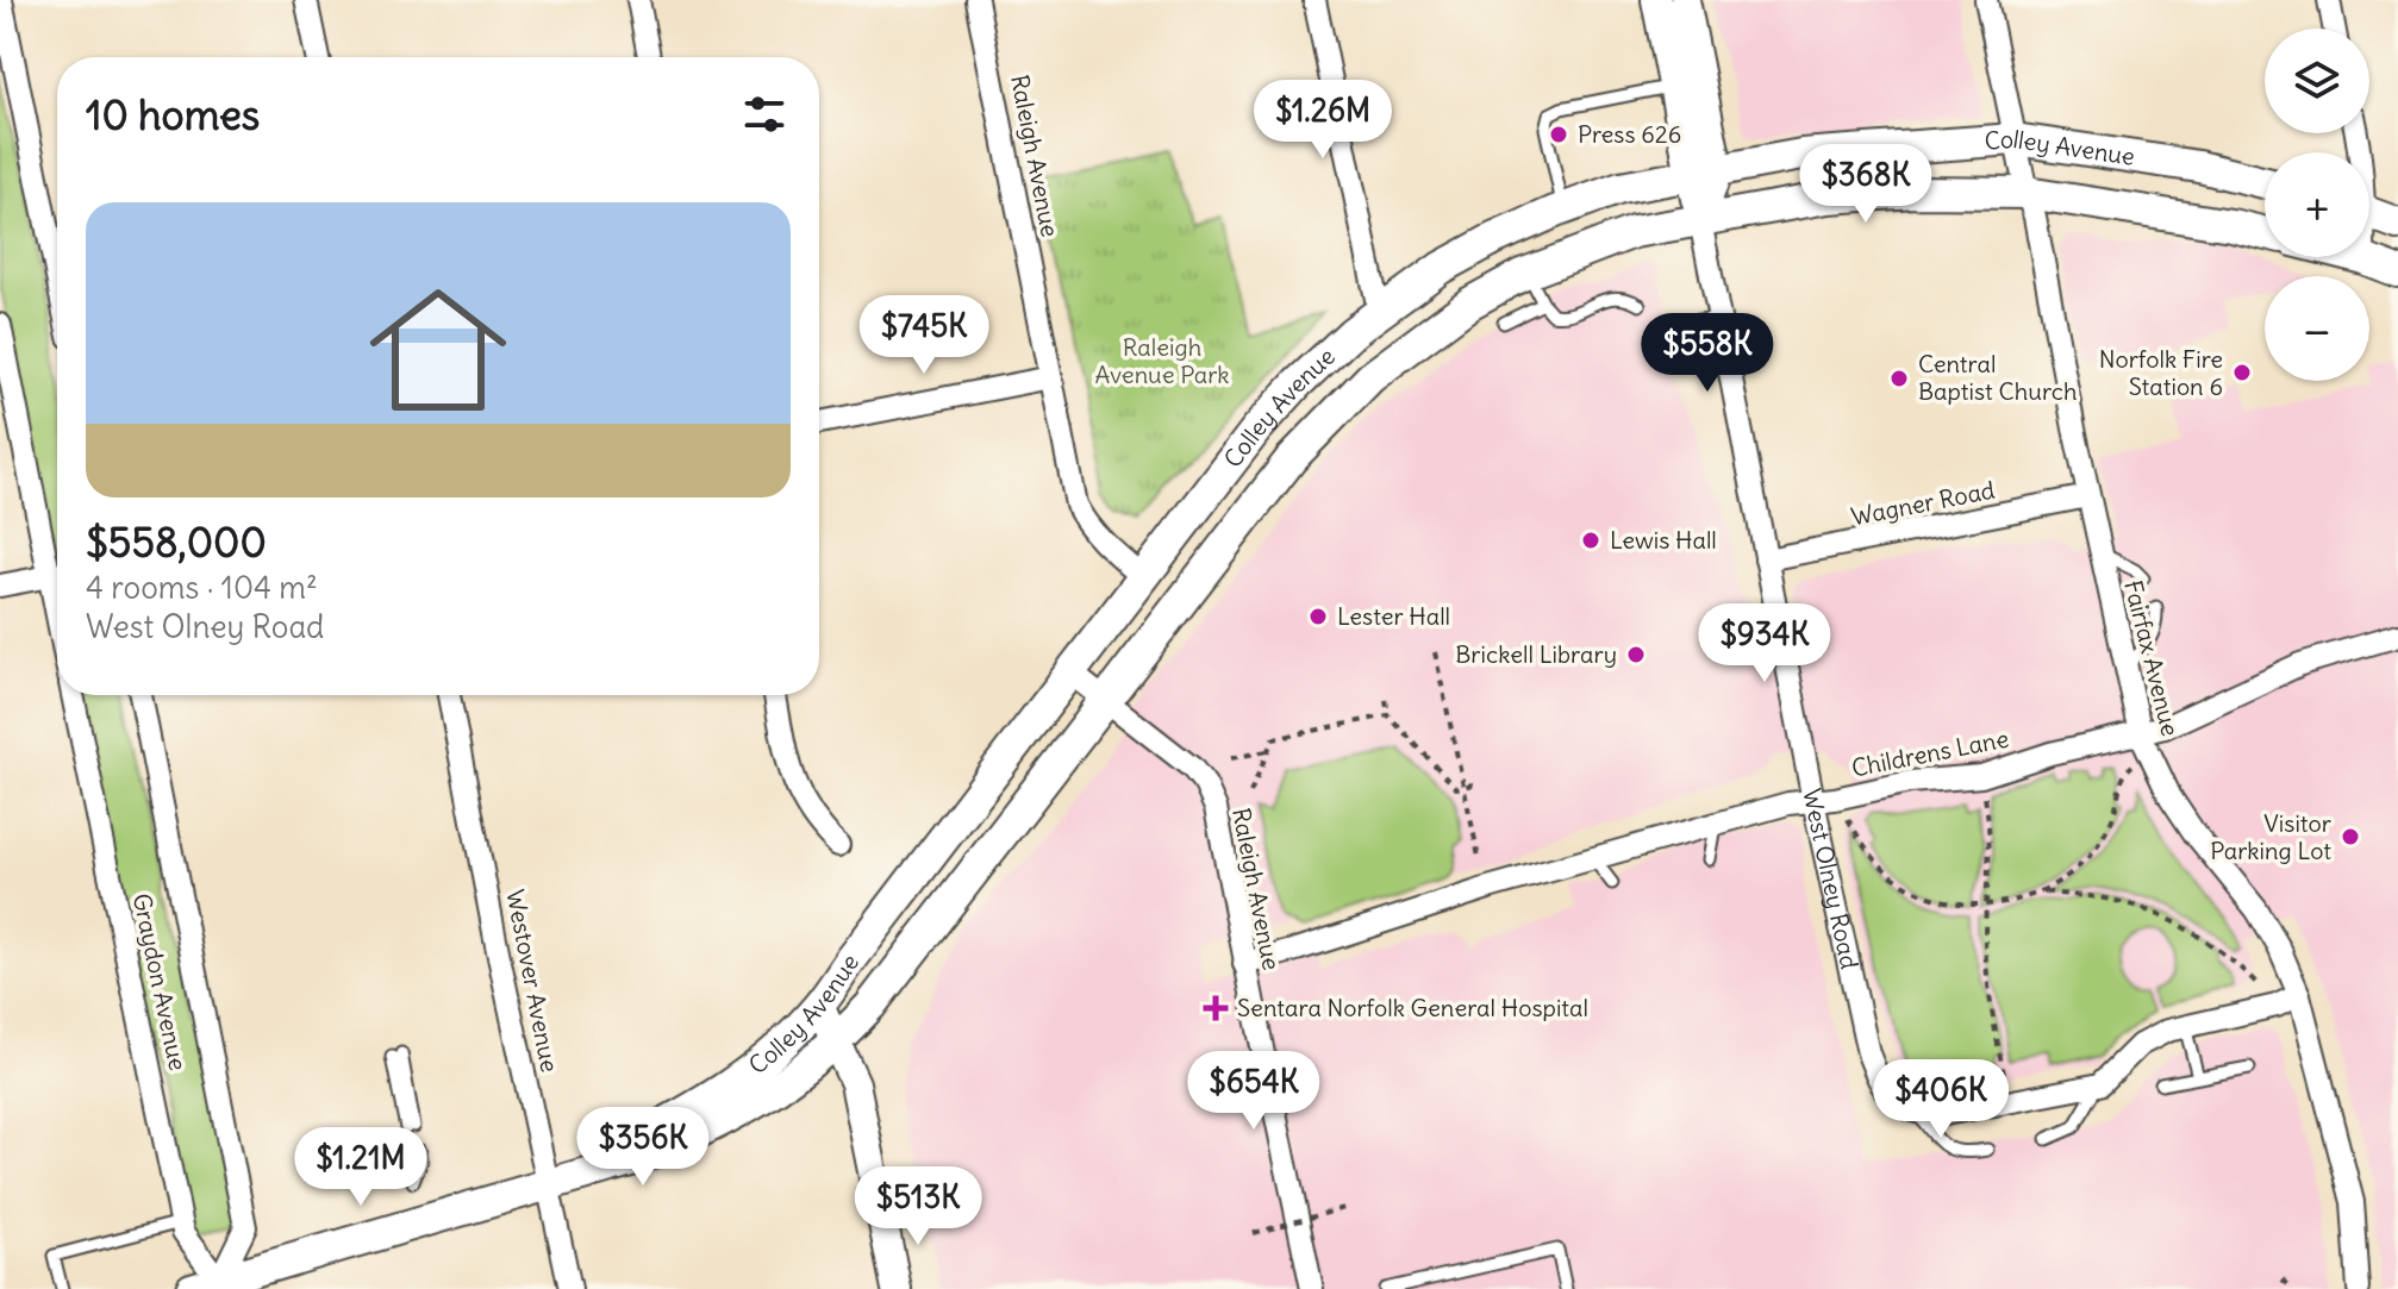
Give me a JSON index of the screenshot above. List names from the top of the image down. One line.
{"streets":{"main road":["Colley Avenue"],"street":["Raleigh Avenue","Wagner Road","Fairfax Avenue","Childrens Lane","West Olney Road","Westover Avenue","Graydon Avenue"]},"crossings":[["Colley Avenue","Raleigh Avenue"],["Colley Avenue","Fairfax Avenue"],["Colley Avenue","West Olney Road"],["Colley Avenue","Westover Avenue"],["Colley Avenue","Graydon Avenue"],["Raleigh Avenue","Childrens Lane"],["Wagner Road","Fairfax Avenue"],["Wagner Road","West Olney Road"],["Fairfax Avenue","Childrens Lane"],["Childrens Lane","West Olney Road"]],"parks":["Raleigh Avenue Park"],"places":{"other":["Press 626","Norfolk Fire Station 6","Central Baptist Church","Lewis Hall","Lester Hall","Brickell Library","Visitor Parking Lot"],"health":["Sentara Norfolk General Hospital"]},"page":{"map_buttons":["+","−"],"heading":"10 homes","price":["$1.26M","$368K","$745K","$558K","$934K","$654K","$406K","$356K","$1.21M","$513K"],"list":[{"name":"$558,000","note":"4 rooms · 104 m² · West Olney Road"}]}}
